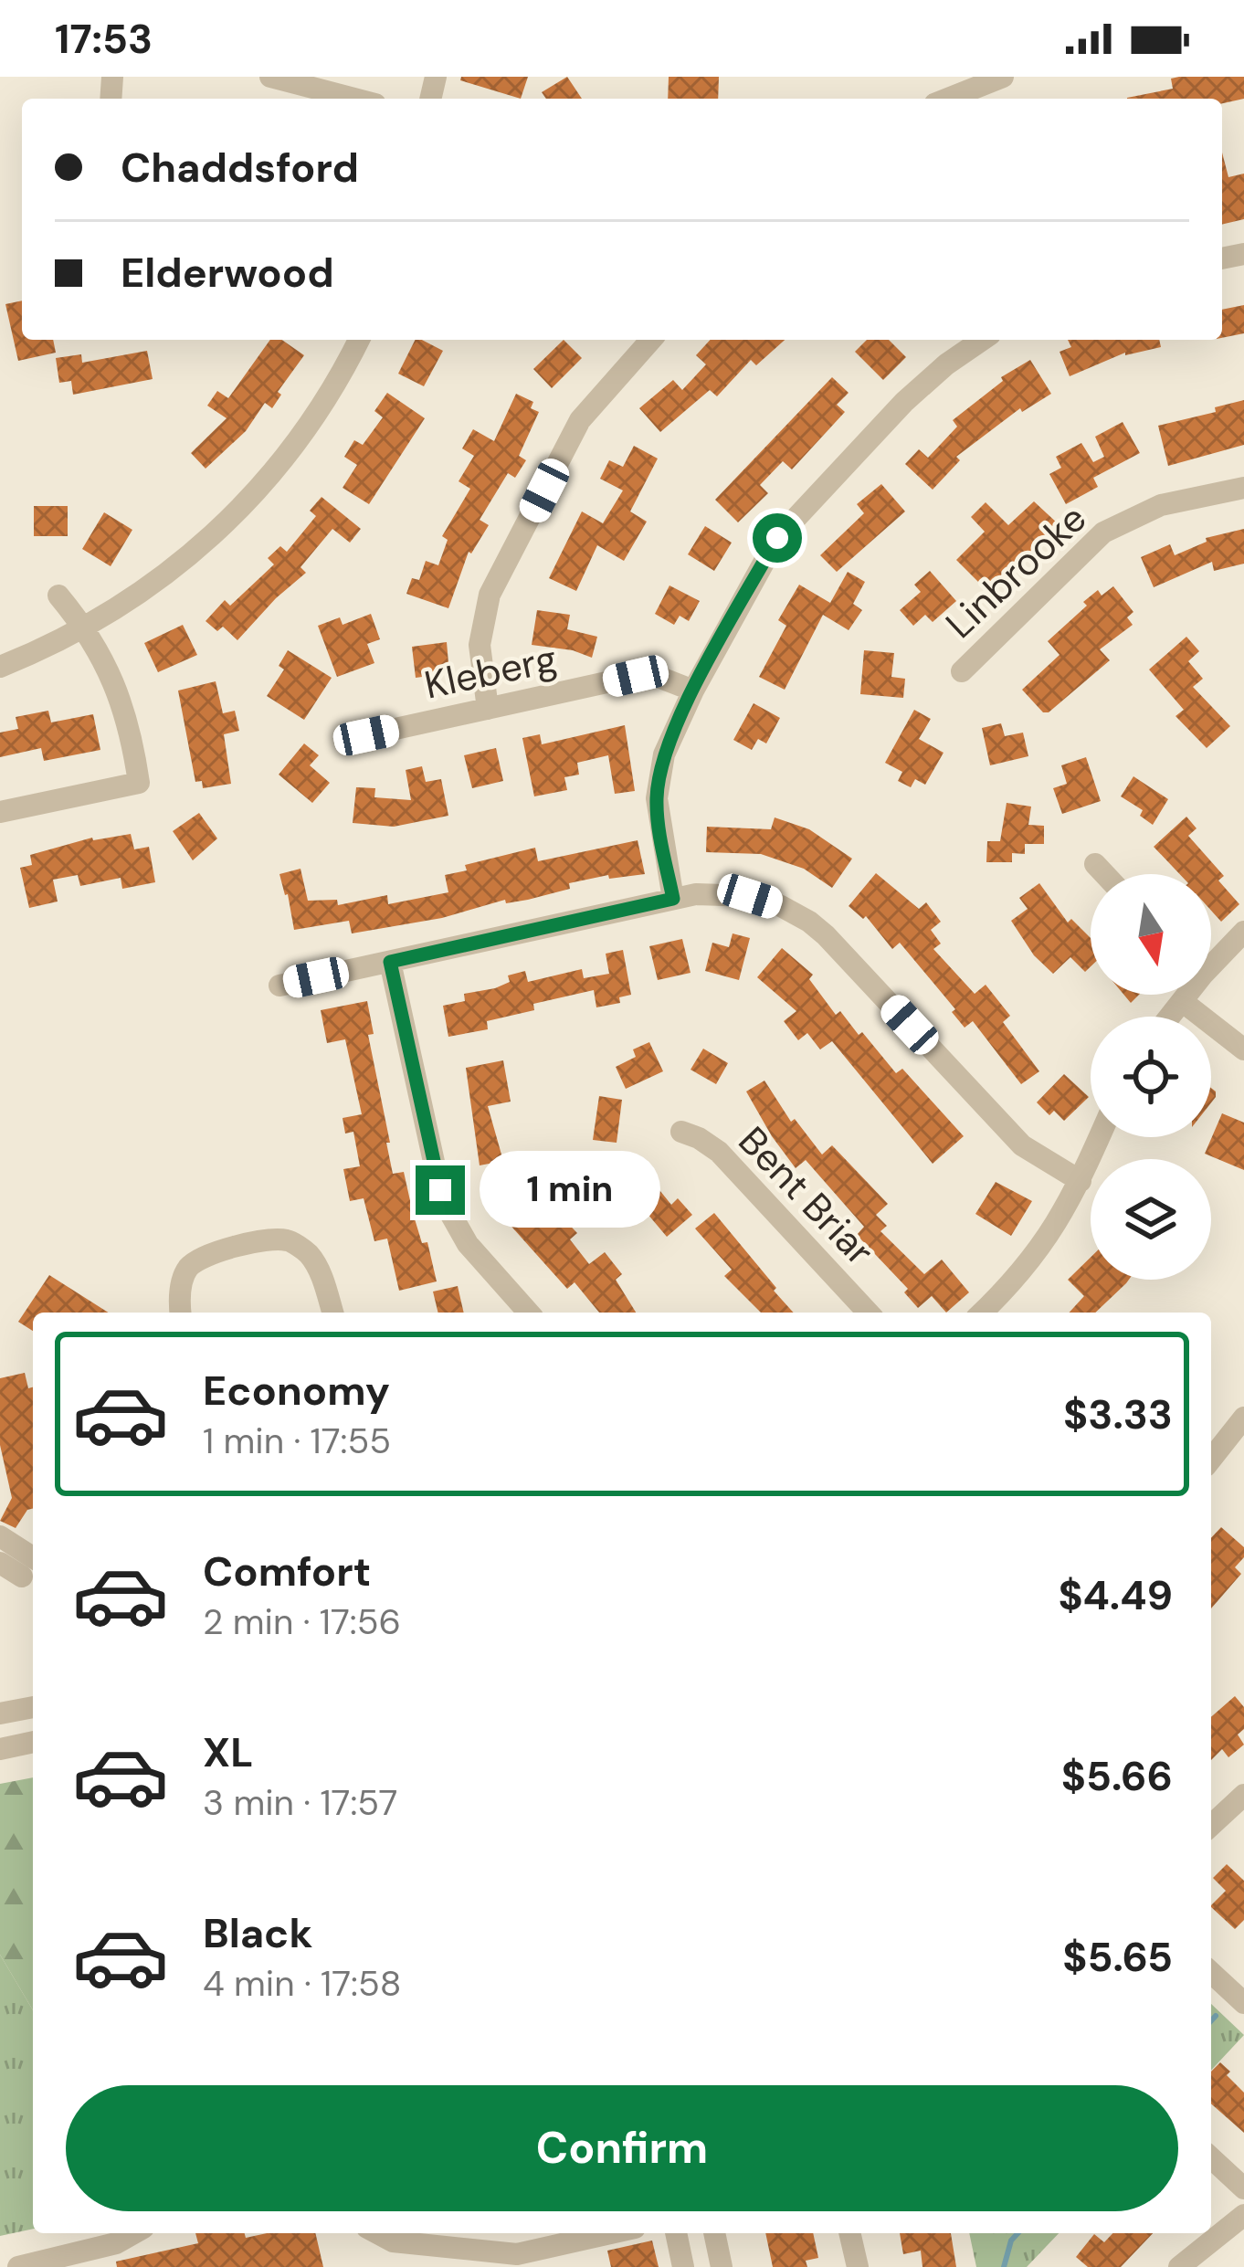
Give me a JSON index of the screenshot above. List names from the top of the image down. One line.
{"streets":{"street":["Linbrooke","Kleberg","Bent Briar"]},"north":"bottom","page":{"status":"17:53","banner":["Chaddsford","Elderwood"],"bubble":"1 min","list":[{"name":"Economy","note":"1 min · 17:55","value":"$3.33"},{"name":"Comfort","note":"2 min · 17:56","value":"$4.49"},{"name":"XL","note":"3 min · 17:57","value":"$5.66"},{"name":"Black","note":"4 min · 17:58","value":"$5.65"}],"buttons":"Confirm"}}
